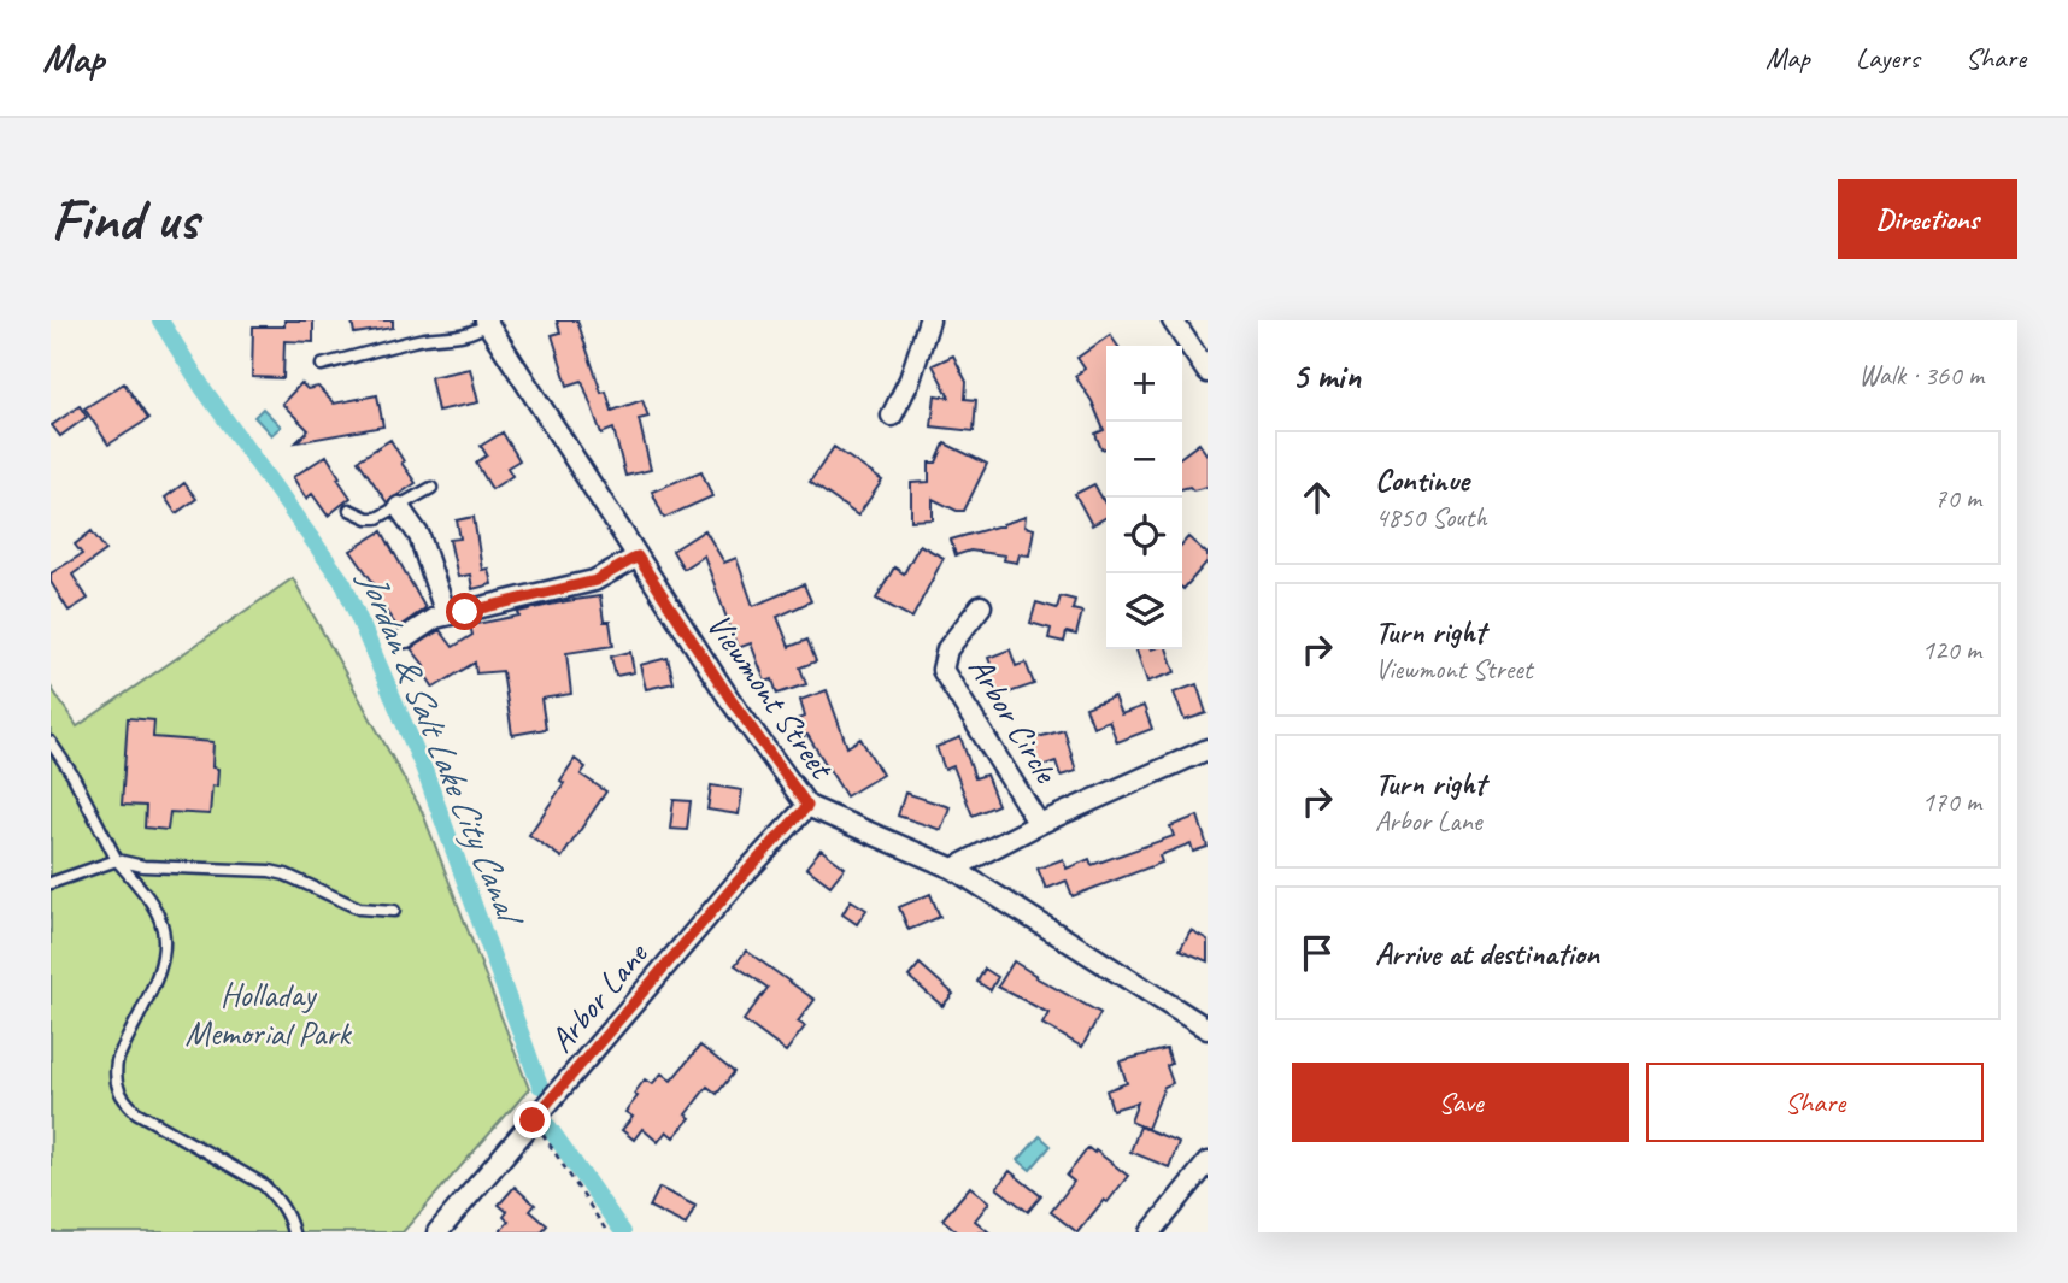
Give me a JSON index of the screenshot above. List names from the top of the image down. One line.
{"streets":{"street":["Viewmont Street","Arbor Circle","Arbor Lane"]},"crossings":[["Viewmont Street","Arbor Lane"]],"water":["Jordan & Salt Lake City Canal"],"parks":["Holladay Memorial Park"],"page":{"header":"Map","nav":["Map","Layers","Share"],"buttons":["Directions",["Save","Share"]],"title":"Find us","heading":["5 min","Walk · 360 m"],"map_buttons":["+","−"],"list":[["Continue","4850 South","70 m"],["Turn right","Viewmont Street","120 m"],["Turn right","Arbor Lane","170 m"],"Arrive at destination"]}}
